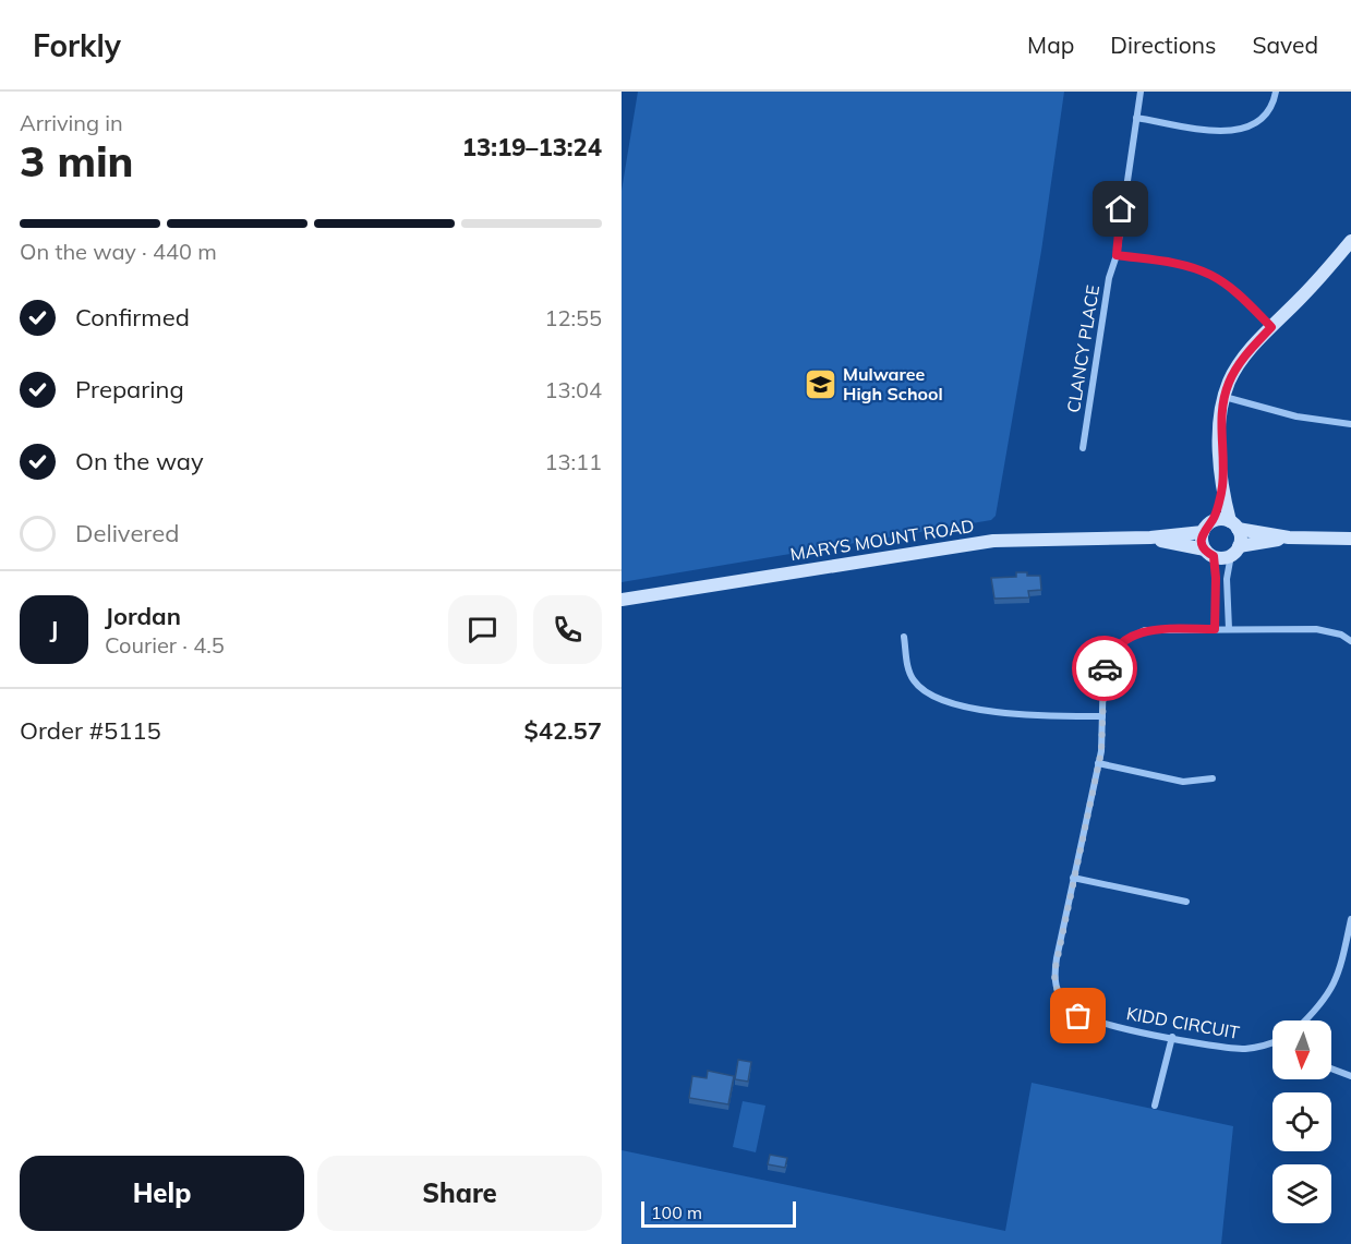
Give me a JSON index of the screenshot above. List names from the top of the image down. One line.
{"streets":{"street":["CLANCY PLACE","MARYS MOUNT ROAD","KIDD CIRCUIT"]},"places":{"school or university":["Mulwaree High School"]},"scale_bar":"100 m","north":"bottom","page":{"header":"Forkly","nav":["Map","Directions","Saved"],"heading":["3 min","Arriving in","13:19–13:24"],"panel":["Jordan","Courier · 4.5","Order #5115","$42.57"],"bar":"On the way · 440 m","list":[["Confirmed","12:55"],["Preparing","13:04"],["On the way","13:11"],"Delivered"],"round":"J","buttons":["Help","Share"],"scale":"100 m"}}
